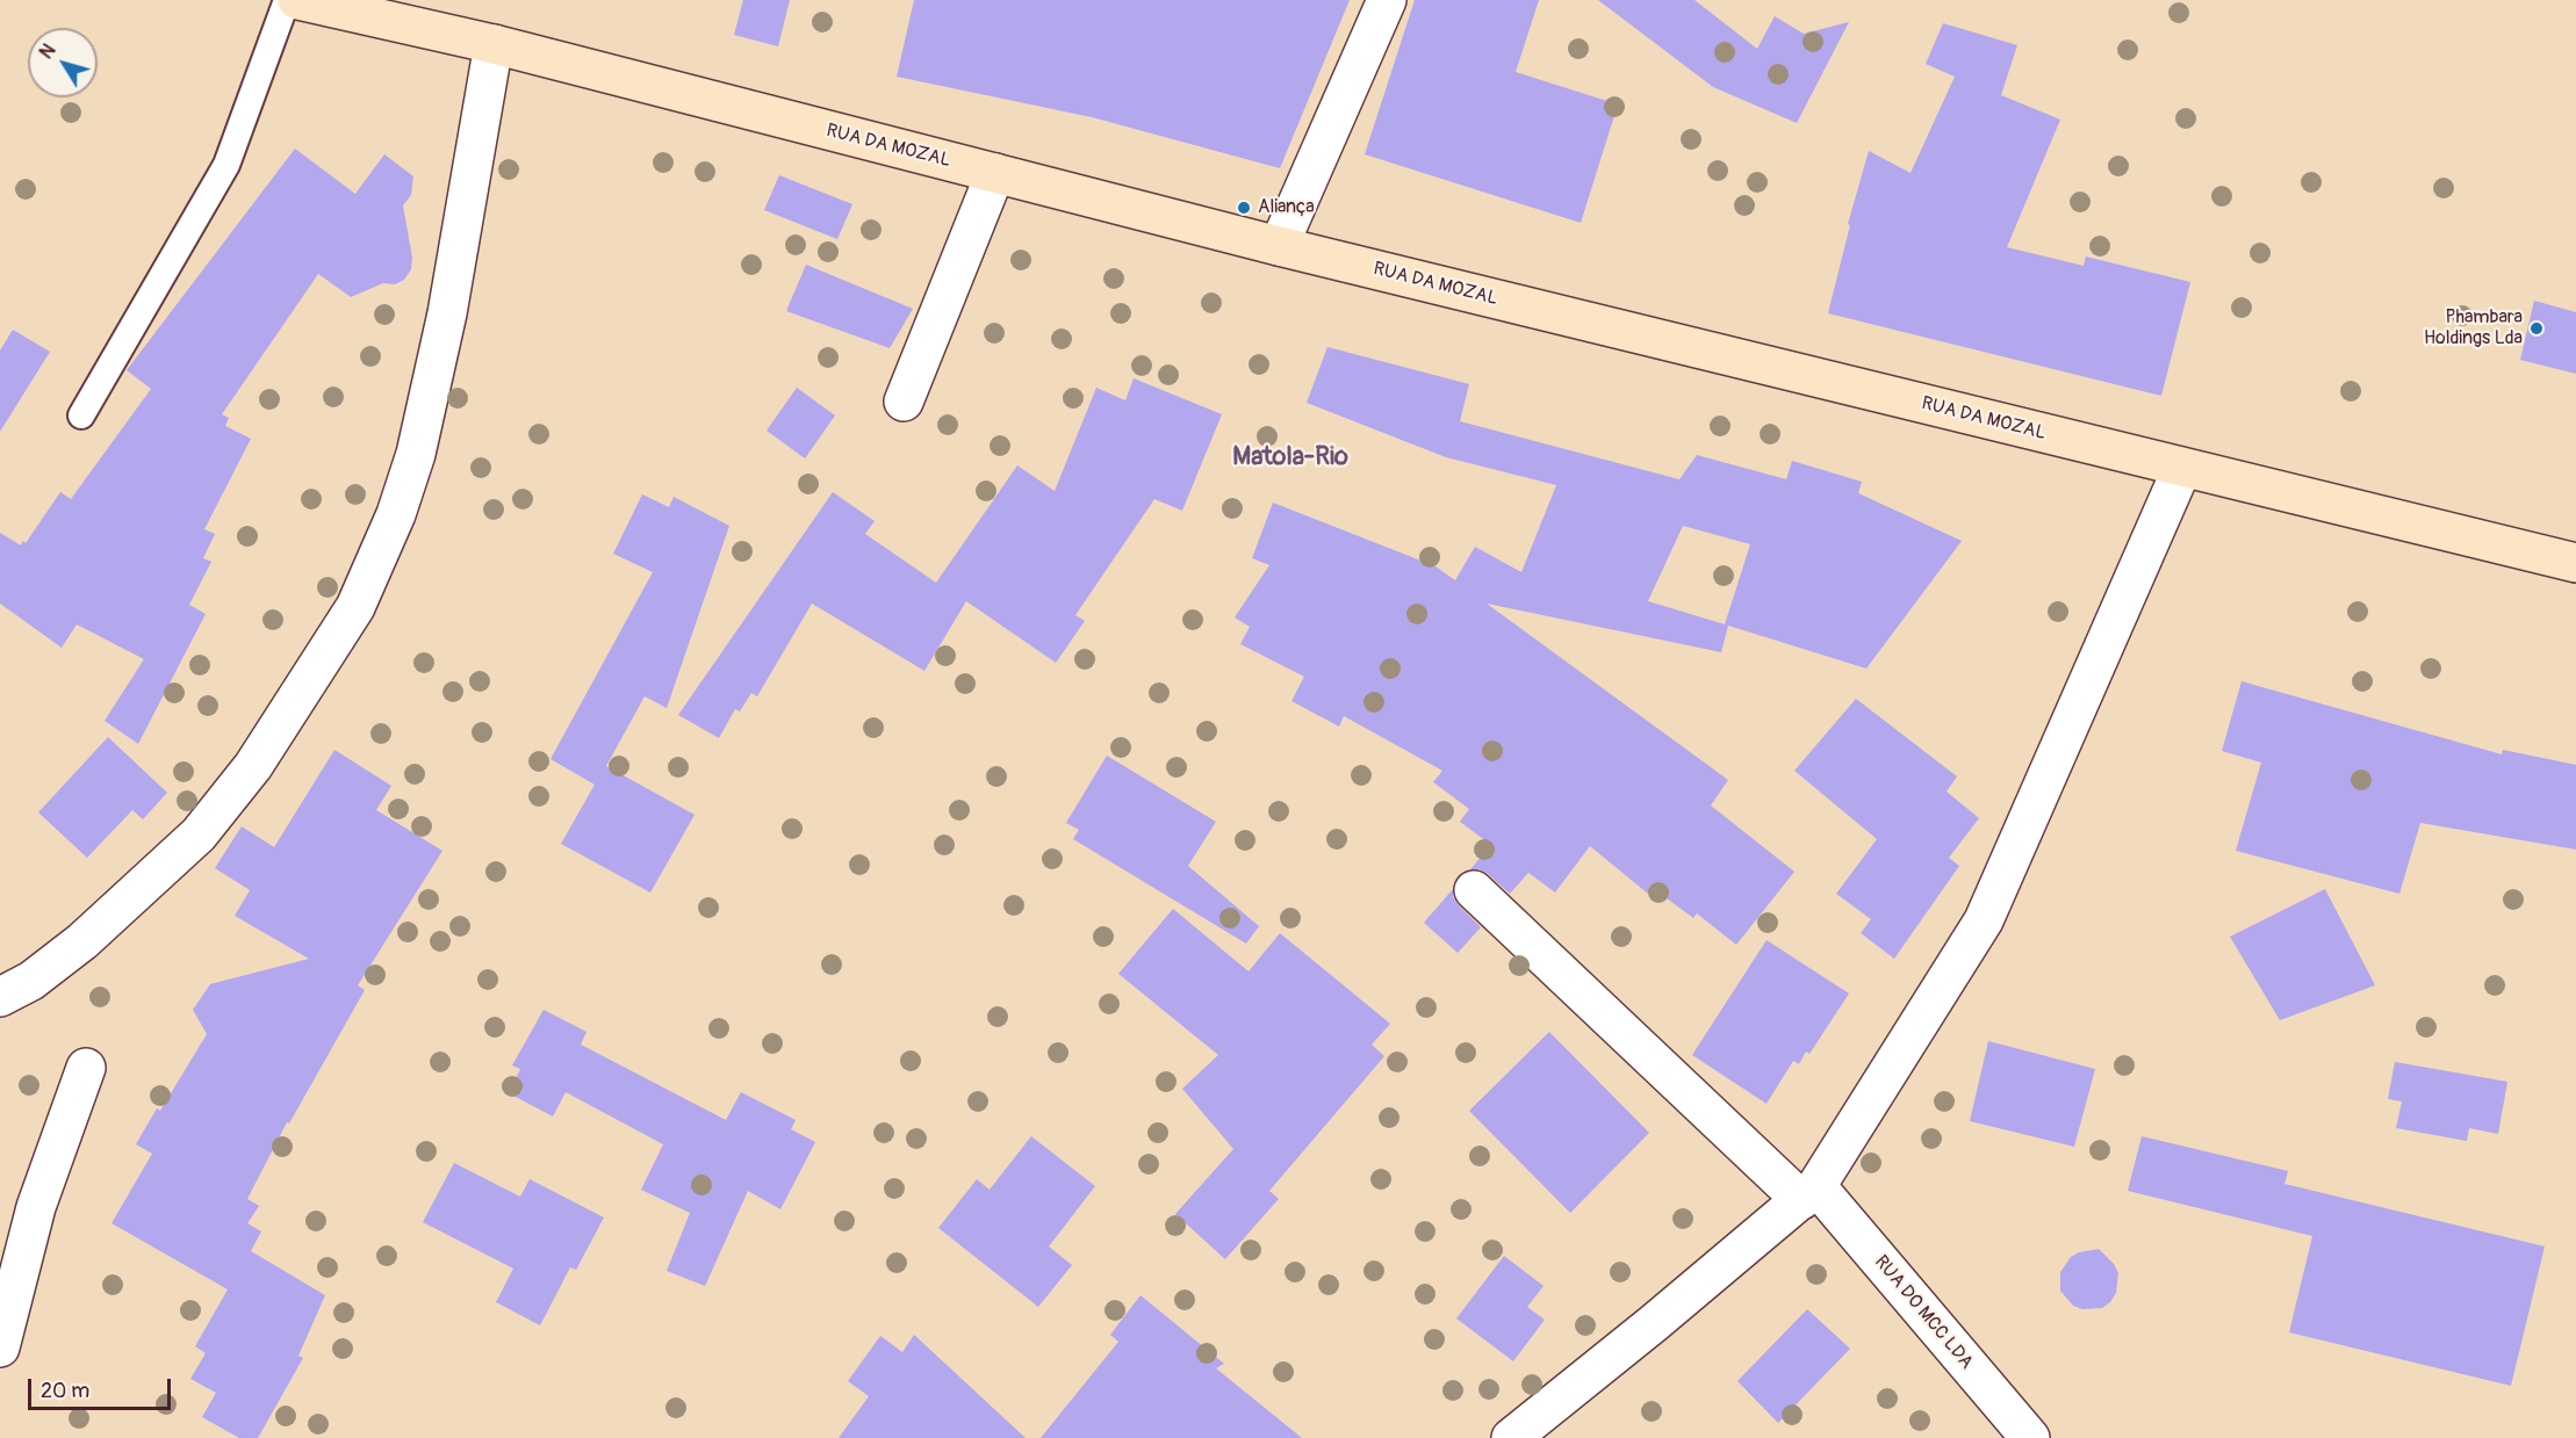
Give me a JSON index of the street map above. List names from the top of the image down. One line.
{"streets":{"main road":["RUA DA MOZAL"],"street":["RUA DO MCC LDA"]},"districts":["Matola-Rio"],"places":["Aliança","Phambara Holdings Lda"],"scale_bar":"20 m","north":"top left"}
